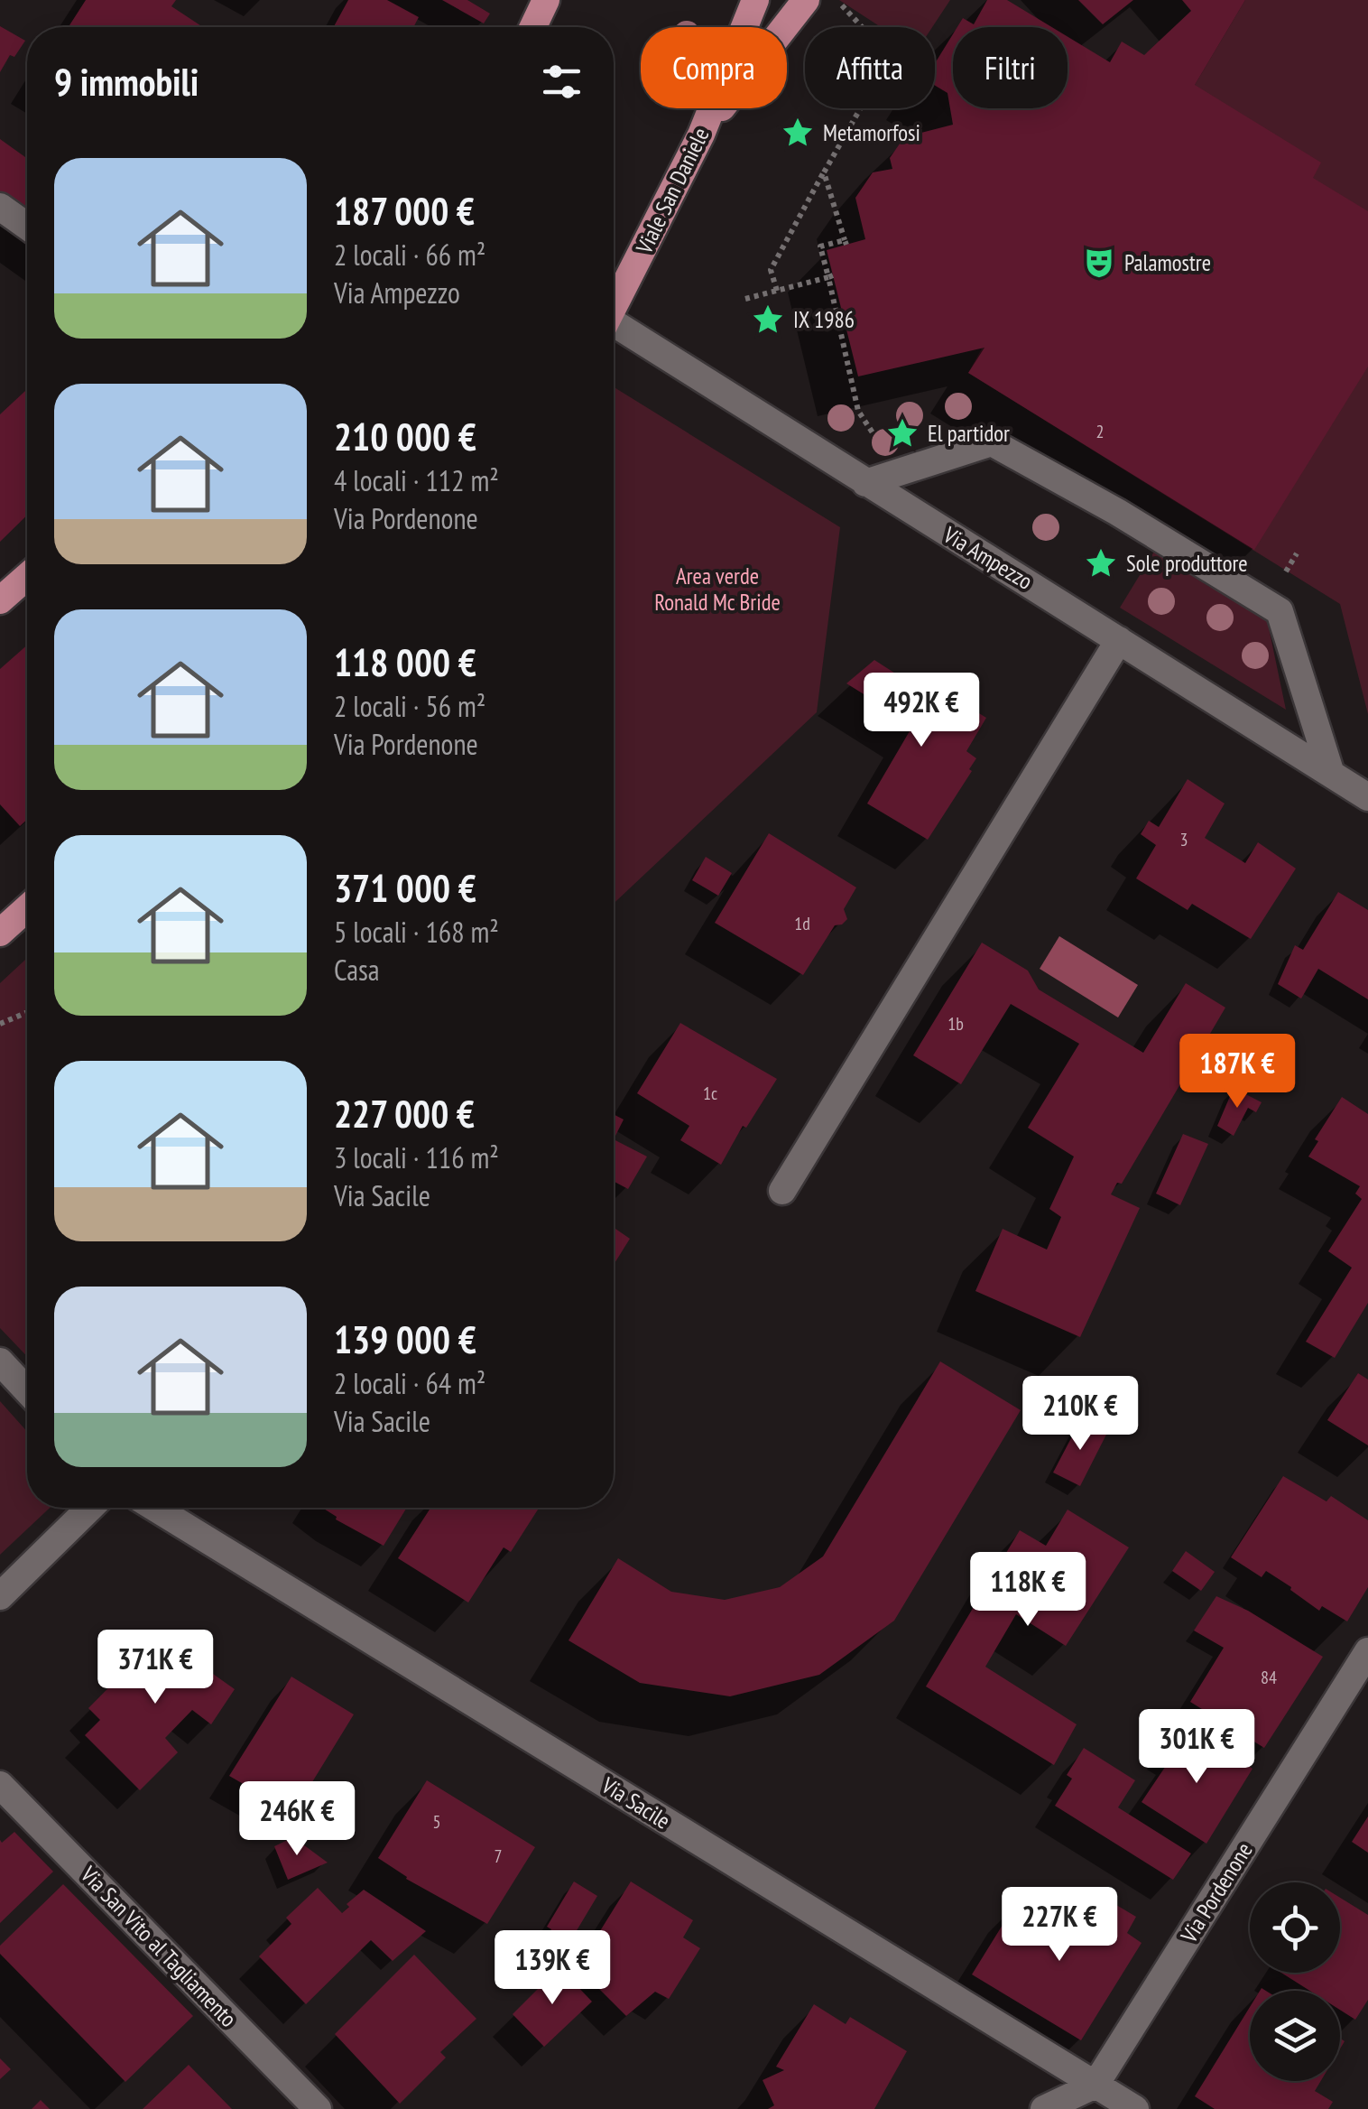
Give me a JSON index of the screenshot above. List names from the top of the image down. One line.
{"streets":{"main road":["Viale San Daniele"],"street":["Via Ampezzo","Via Sacile","Via Pordenone","Via San Vito al Tagliamento"]},"crossings":[["Via Sacile","Via Pordenone"]],"parks":["Area verde Ronald Mc Bride"],"places":{"place":["Metamorfosi","IX 1986","El partidor","Sole produttore"],"theatre":["Palamostre"]},"house_numbers":["2","3","1d","1b","1c","84","5","7"],"page":{"chip":["Compra","Affitta","Filtri"],"heading":"9 immobili","list":[{"name":"187 000 €","note":"2 locali · 66 m² · Via Ampezzo"},{"name":"210 000 €","note":"4 locali · 112 m² · Via Pordenone"},{"name":"118 000 €","note":"2 locali · 56 m² · Via Pordenone"},{"name":"371 000 €","note":"5 locali · 168 m² · Casa"},{"name":"227 000 €","note":"3 locali · 116 m² · Via Sacile"},{"name":"139 000 €","note":"2 locali · 64 m² · Via Sacile"}],"price":["492K €","187K €","210K €","118K €","371K €","301K €","246K €","227K €","139K €"]}}
